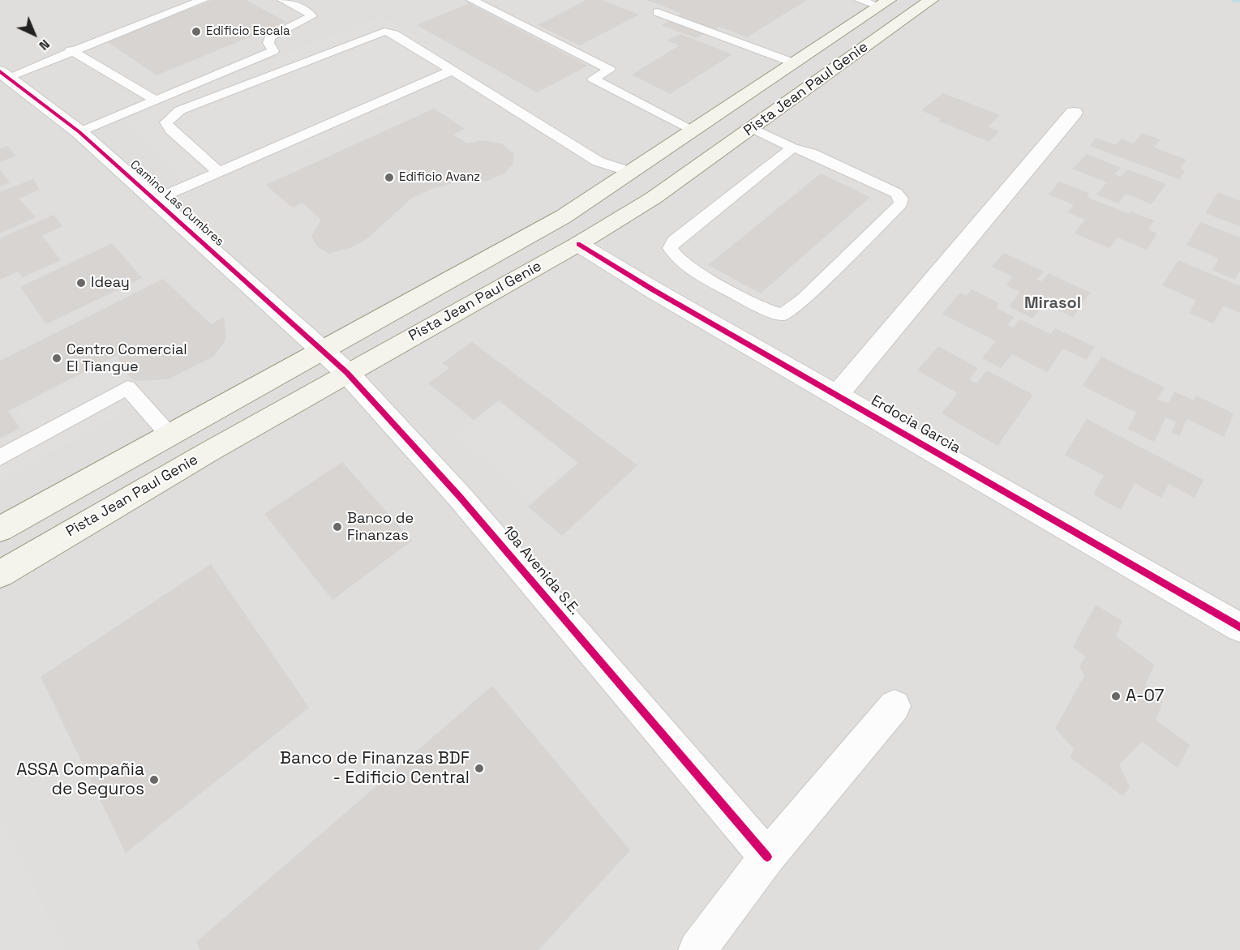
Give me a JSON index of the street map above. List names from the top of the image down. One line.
{"streets":{"main road":["Pista Jean Paul Genie"],"street":["Camino Las Cumbres","Erdocia Garcia","19a Avenida S.E."]},"crossings":[["Pista Jean Paul Genie","Camino Las Cumbres"],["Pista Jean Paul Genie","Erdocia Garcia"],["Pista Jean Paul Genie","19a Avenida S.E."],["Camino Las Cumbres","19a Avenida S.E."]],"districts":["Mirasol"],"places":["Edificio Escala","Edificio Avanz","Ideay","Centro Comercial El Tiangue","Banco de Finanzas","A-07","Banco de Finanzas BDF - Edificio Central","ASSA Compañia de Seguros"],"north":"bottom right"}
